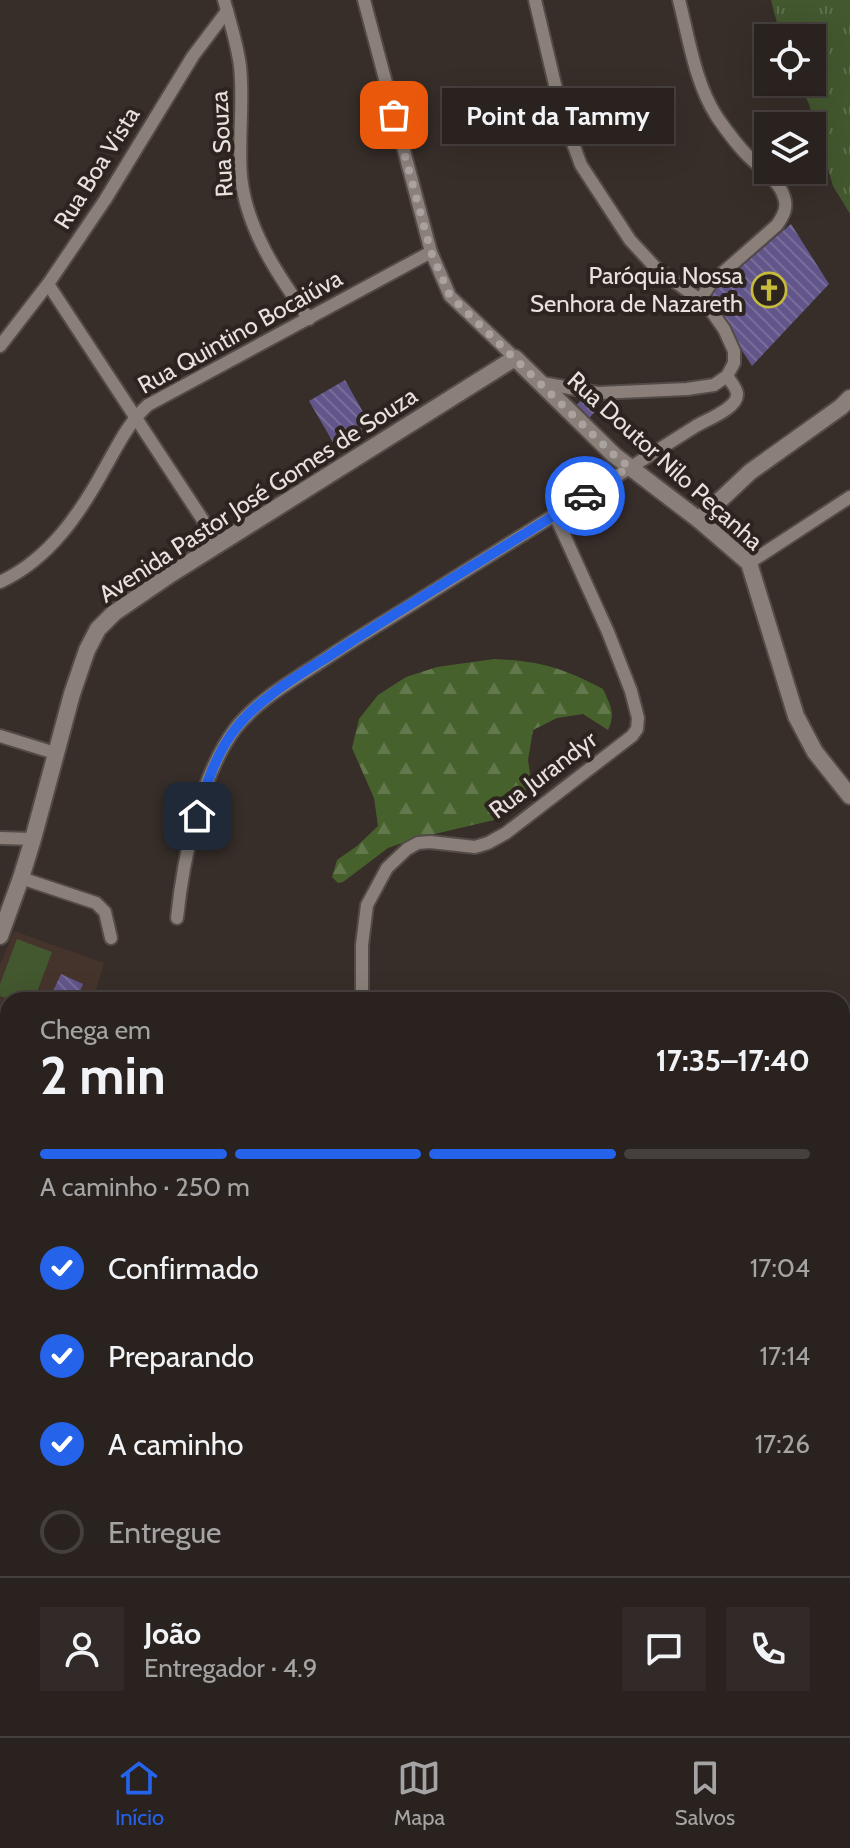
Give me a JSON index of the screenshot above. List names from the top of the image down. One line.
{"streets":{"street":["Rua Souza","Rua Boa Vista","Rua Quintino Bocaiúva","Rua Doutor Nilo Peçanha","Avenida Pastor José Gomes de Souza","Rua Jurandyr"]},"crossings":[["Rua Souza","Rua Boa Vista"],["Rua Souza","Rua Quintino Bocaiúva"],["Rua Quintino Bocaiúva","Rua Doutor Nilo Peçanha"],["Rua Doutor Nilo Peçanha","Avenida Pastor José Gomes de Souza"]],"places":{"other":["Point da Tammy"],"church":["Paróquia Nossa Senhora de Nazareth"]},"page":{"bubble":"Point da Tammy","heading":["2 min","Chega em","17:35–17:40"],"panel":["João","Entregador · 4.9"],"bar":"A caminho · 250 m","list":[["Confirmado","17:04"],["Preparando","17:14"],["A caminho","17:26"],"Entregue"],"tabs":["Início","Mapa","Salvos"]}}
